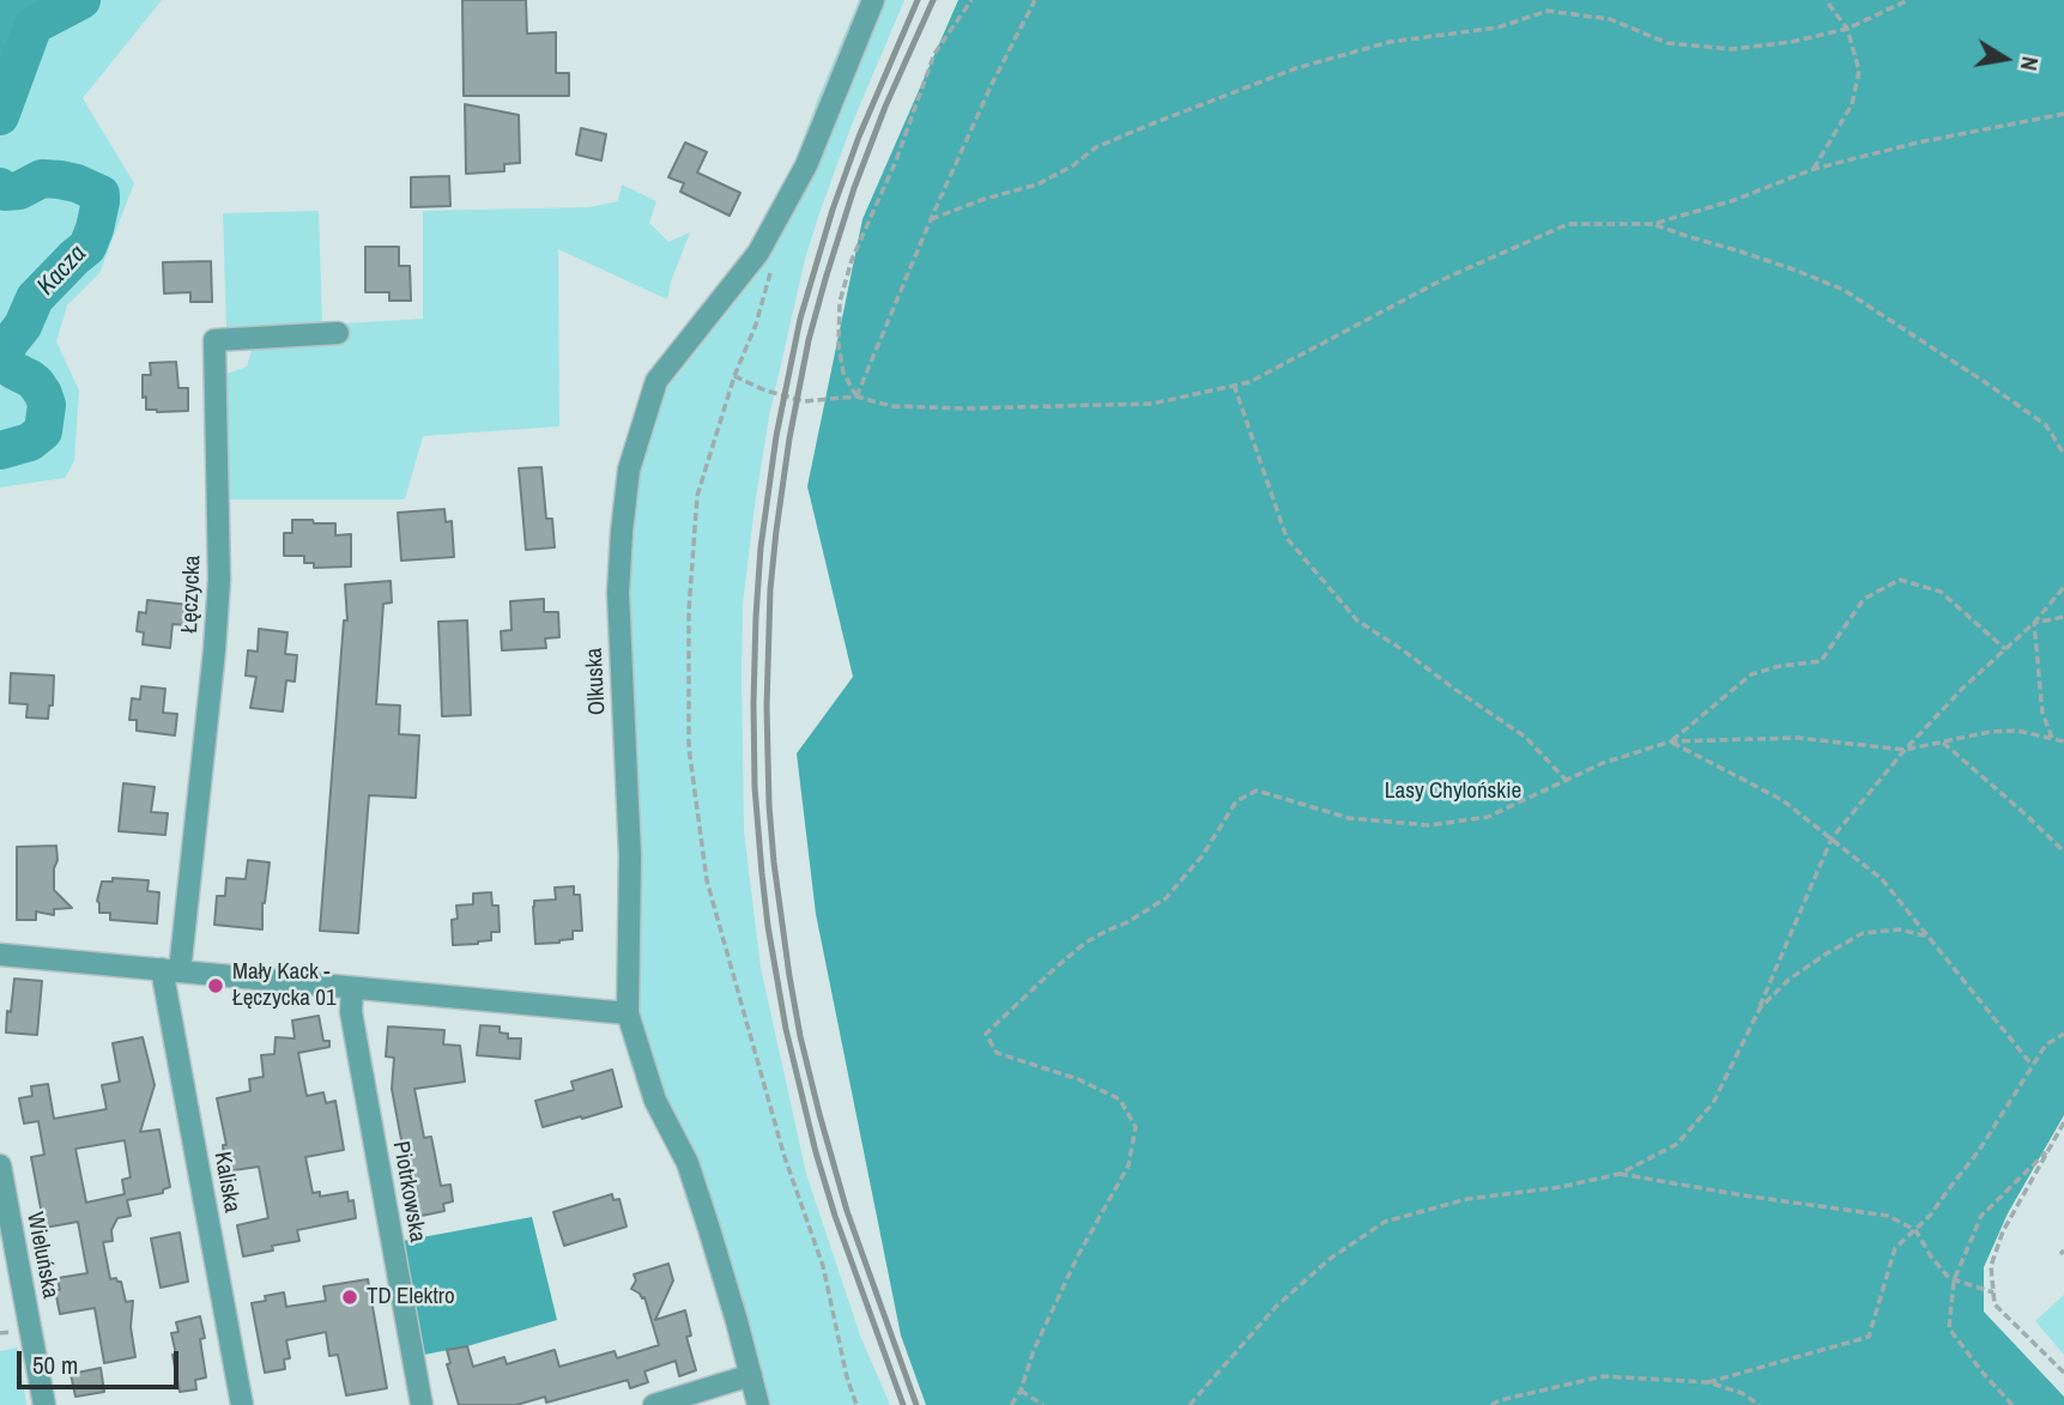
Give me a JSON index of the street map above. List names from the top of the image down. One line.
{"streets":{"street":["Łęczycka","Olkuska","Kaliska","Piotrkowska","Wieluńska"]},"crossings":[["Łęczycka","Kaliska"]],"water":["Kacza"],"parks":["Lasy Chylońskie"],"places":["Mały Kack - Łęczycka 01","TD Elektro"],"scale_bar":"50 m","north":"right"}
